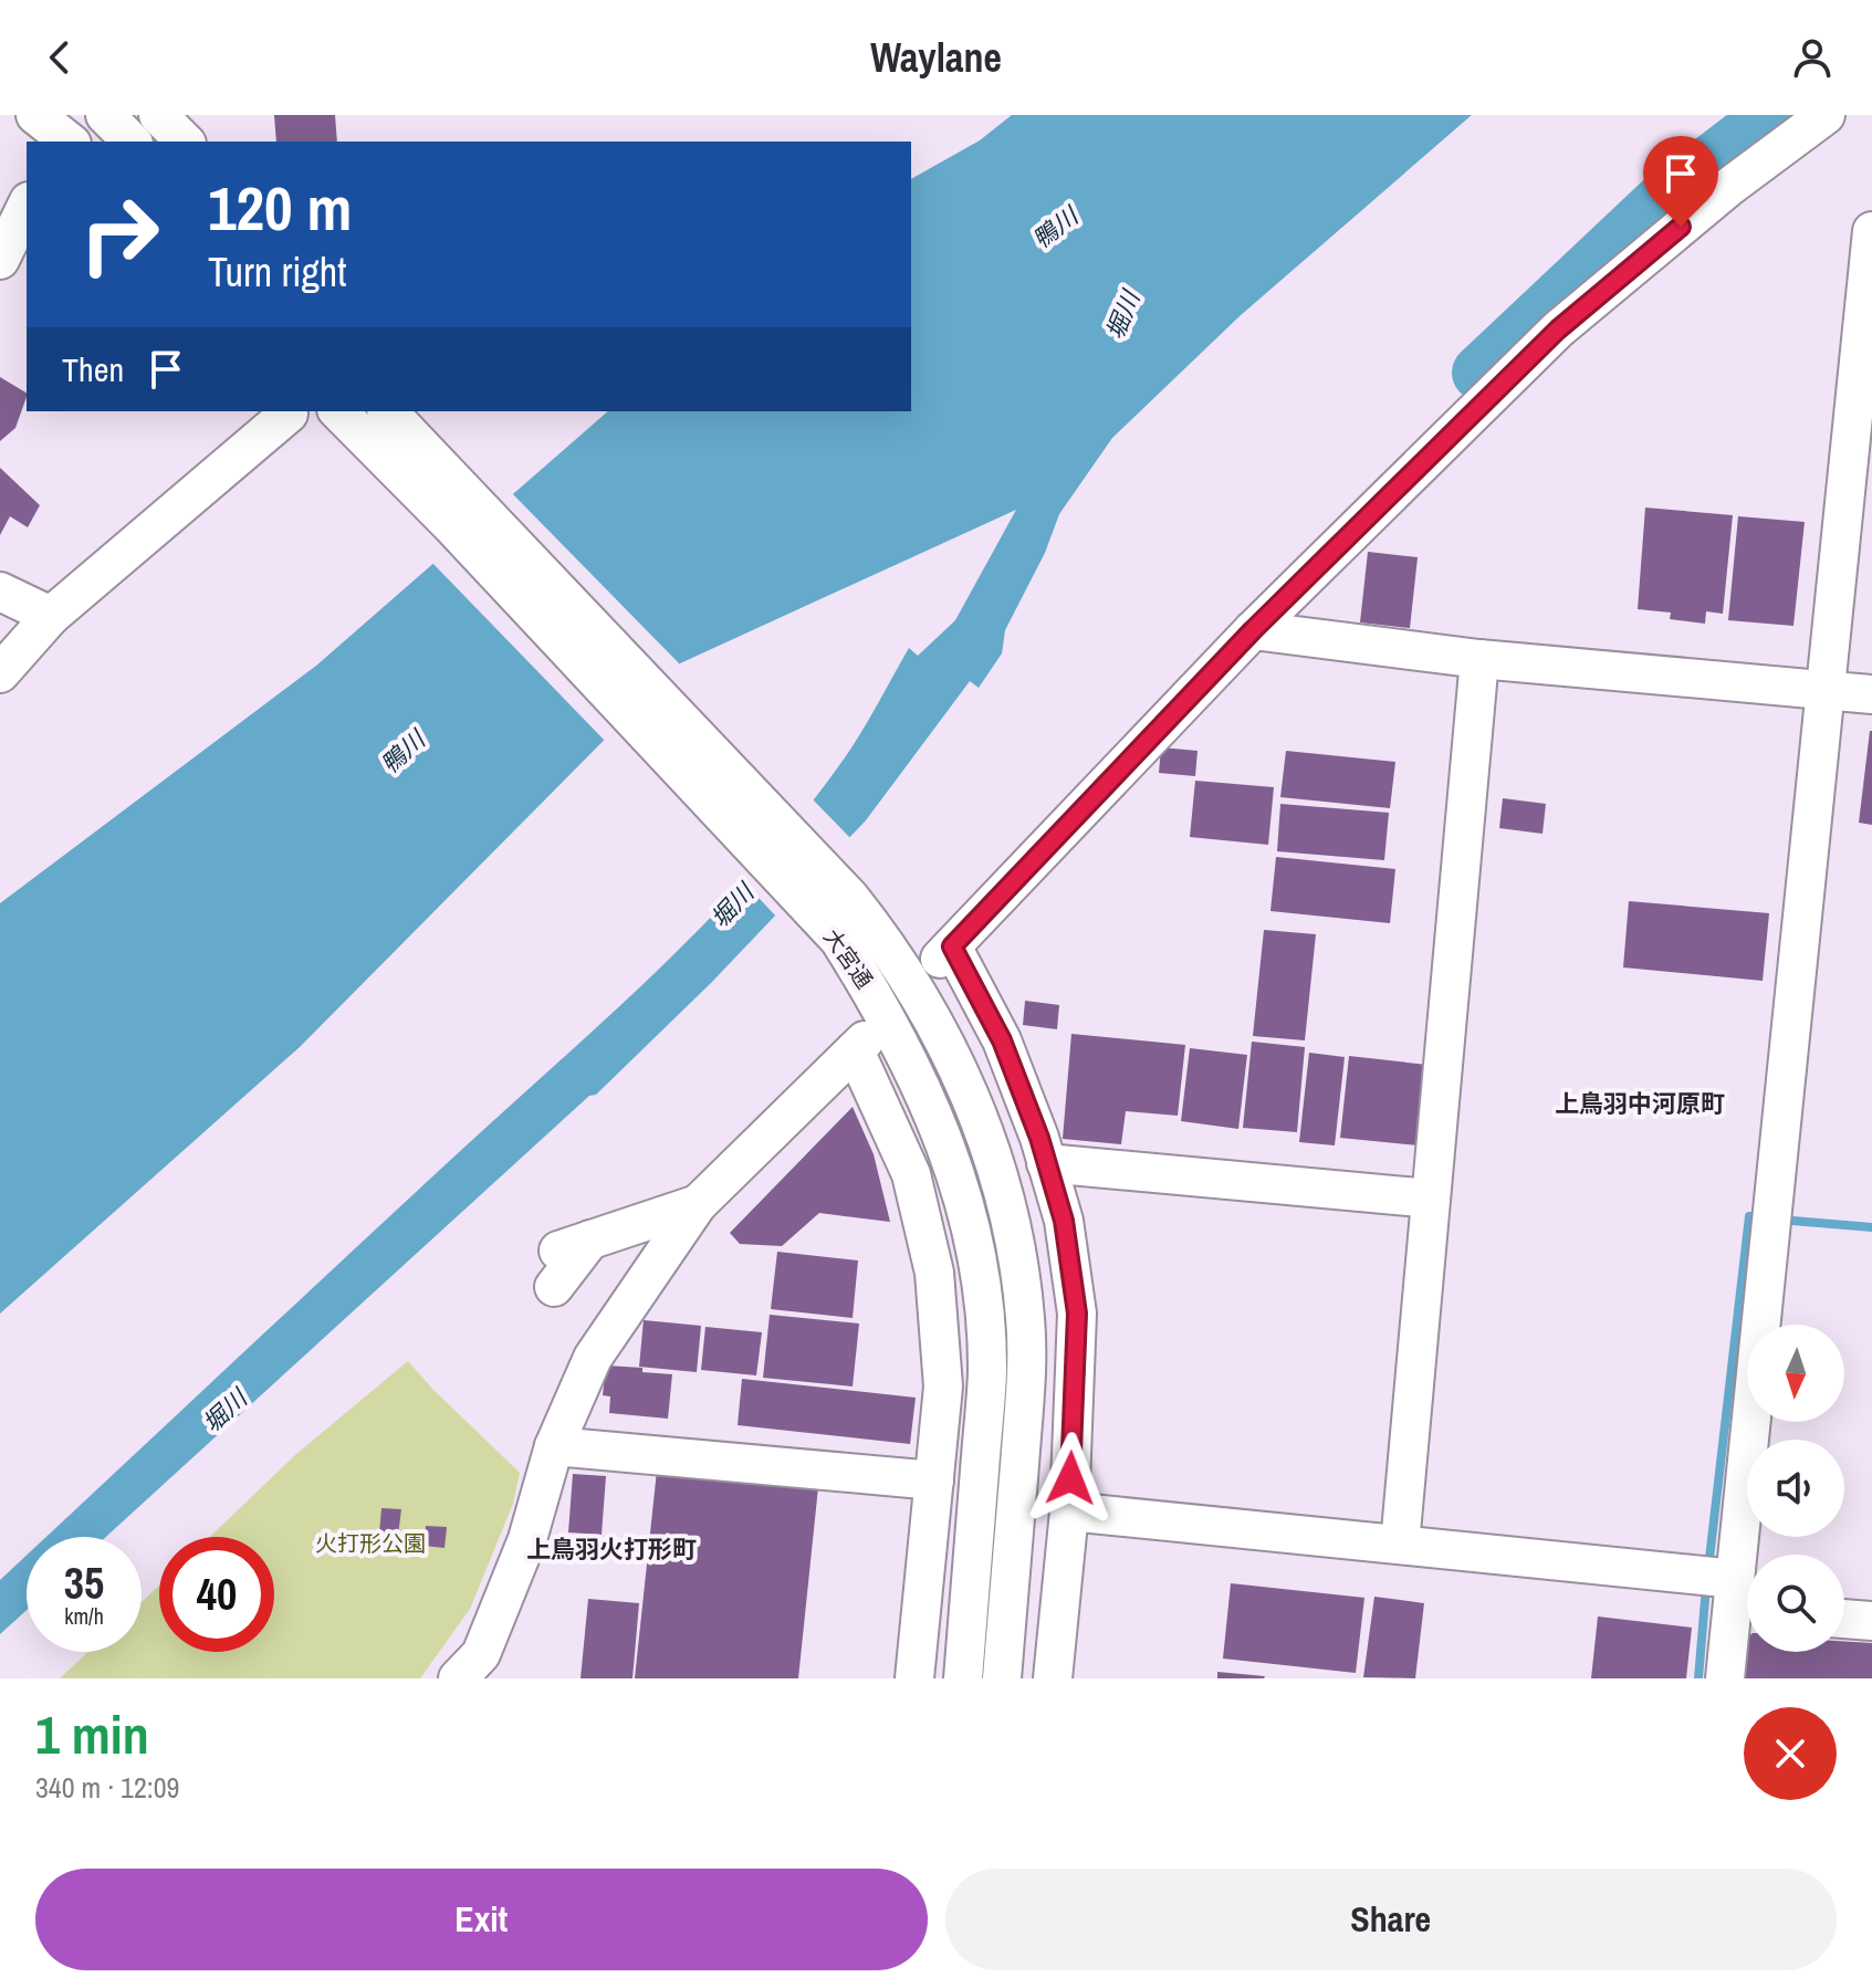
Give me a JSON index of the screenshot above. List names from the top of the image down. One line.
{"streets":{"street":["大宮通"]},"districts":["上鳥羽中河原町","上鳥羽火打形町"],"water":["鴨川","堀川"],"parks":["火打形公園"],"north":"bottom","page":{"header":"Waylane","turn":["120 m","Turn right"],"then":"Then","speed":"35 km/h","limit":"40","heading":["1 min","340 m · 12:09"],"buttons":["Exit","Share"]}}
